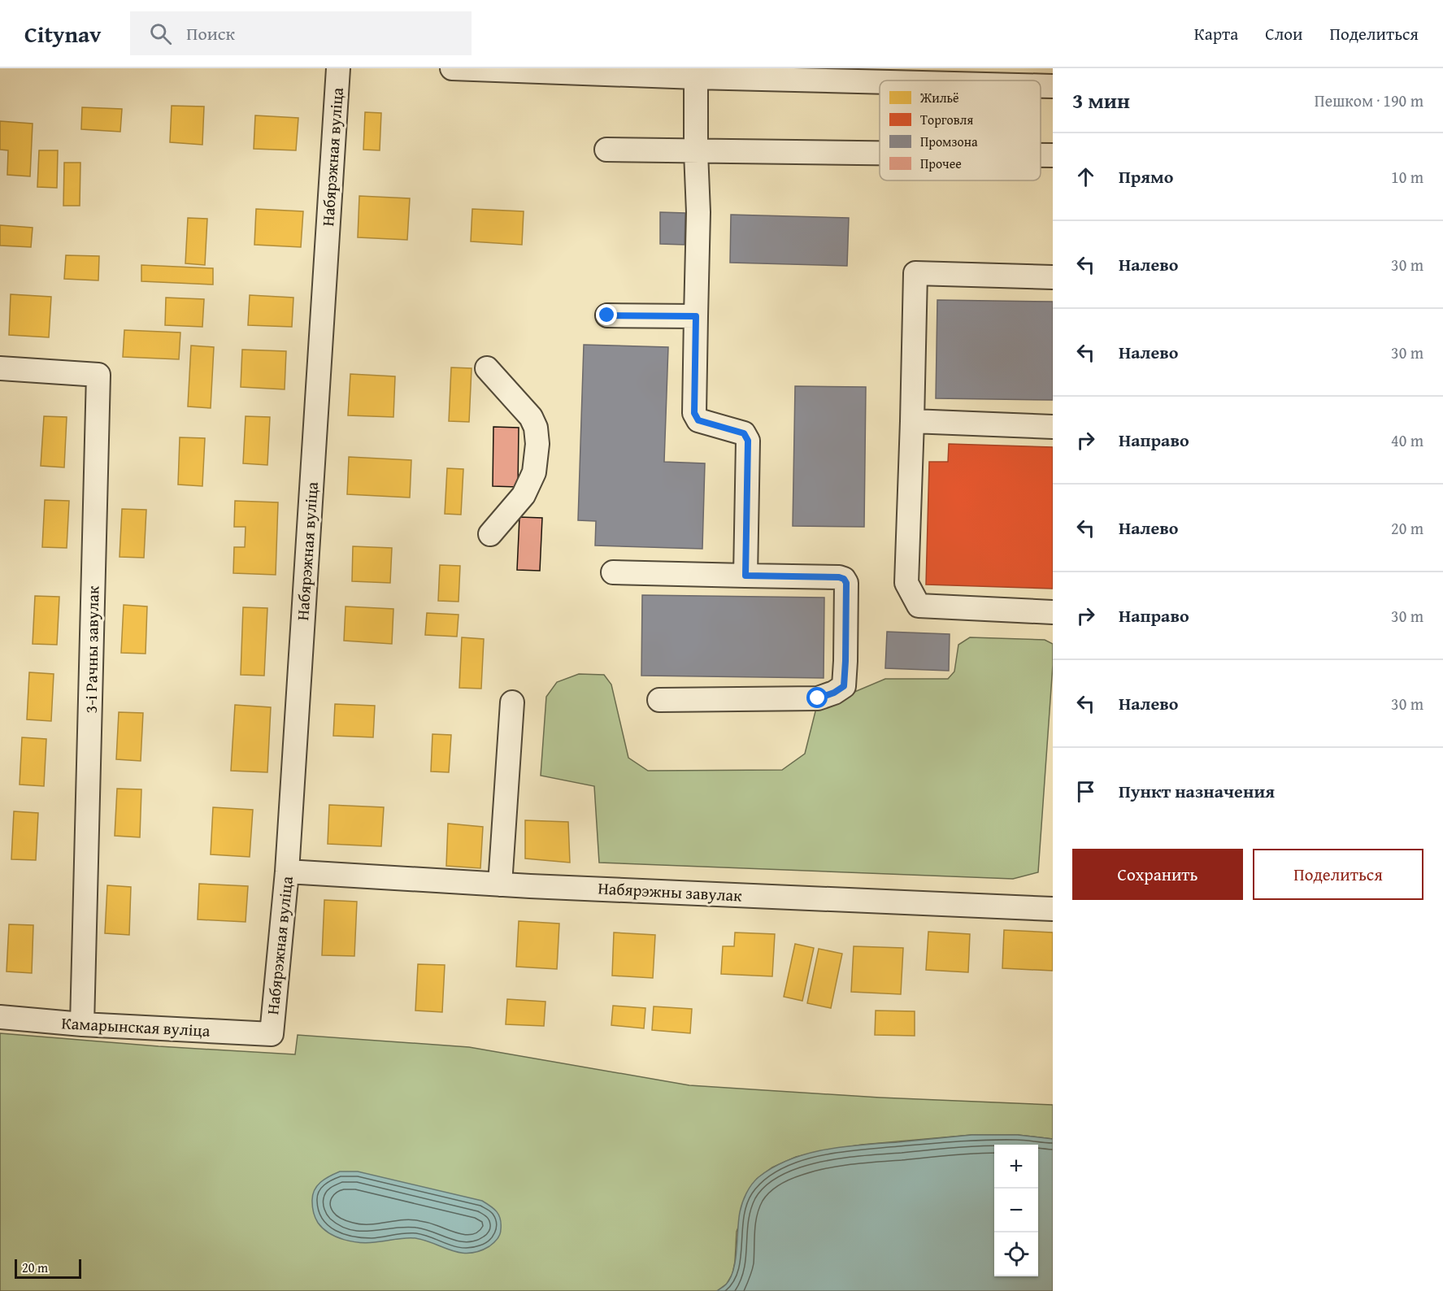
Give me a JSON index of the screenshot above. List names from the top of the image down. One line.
{"streets":{"street":["Набярэжная вуліца","3-і Рачны завулак","Набярэжны завулак","Камарынская вуліца"]},"crossings":[["Набярэжная вуліца","Набярэжны завулак"],["Набярэжная вуліца","Камарынская вуліца"],["3-і Рачны завулак","Камарынская вуліца"]],"legend":["Жильё","Торговля","Промзона","Прочее"],"scale_bar":"20 m","page":{"header":"Citynav","search":"Поиск","nav":["Карта","Слои","Поделиться"],"heading":["3 мин","Пешком · 190 m"],"list":[["Прямо","10 m"],["Налево","30 m"],["Налево","30 m"],["Направо","40 m"],["Налево","20 m"],["Направо","30 m"],["Налево","30 m"],"Пункт назначения"],"buttons":["Сохранить","Поделиться"],"map_buttons":["+","−"],"scale":"20 m"}}
